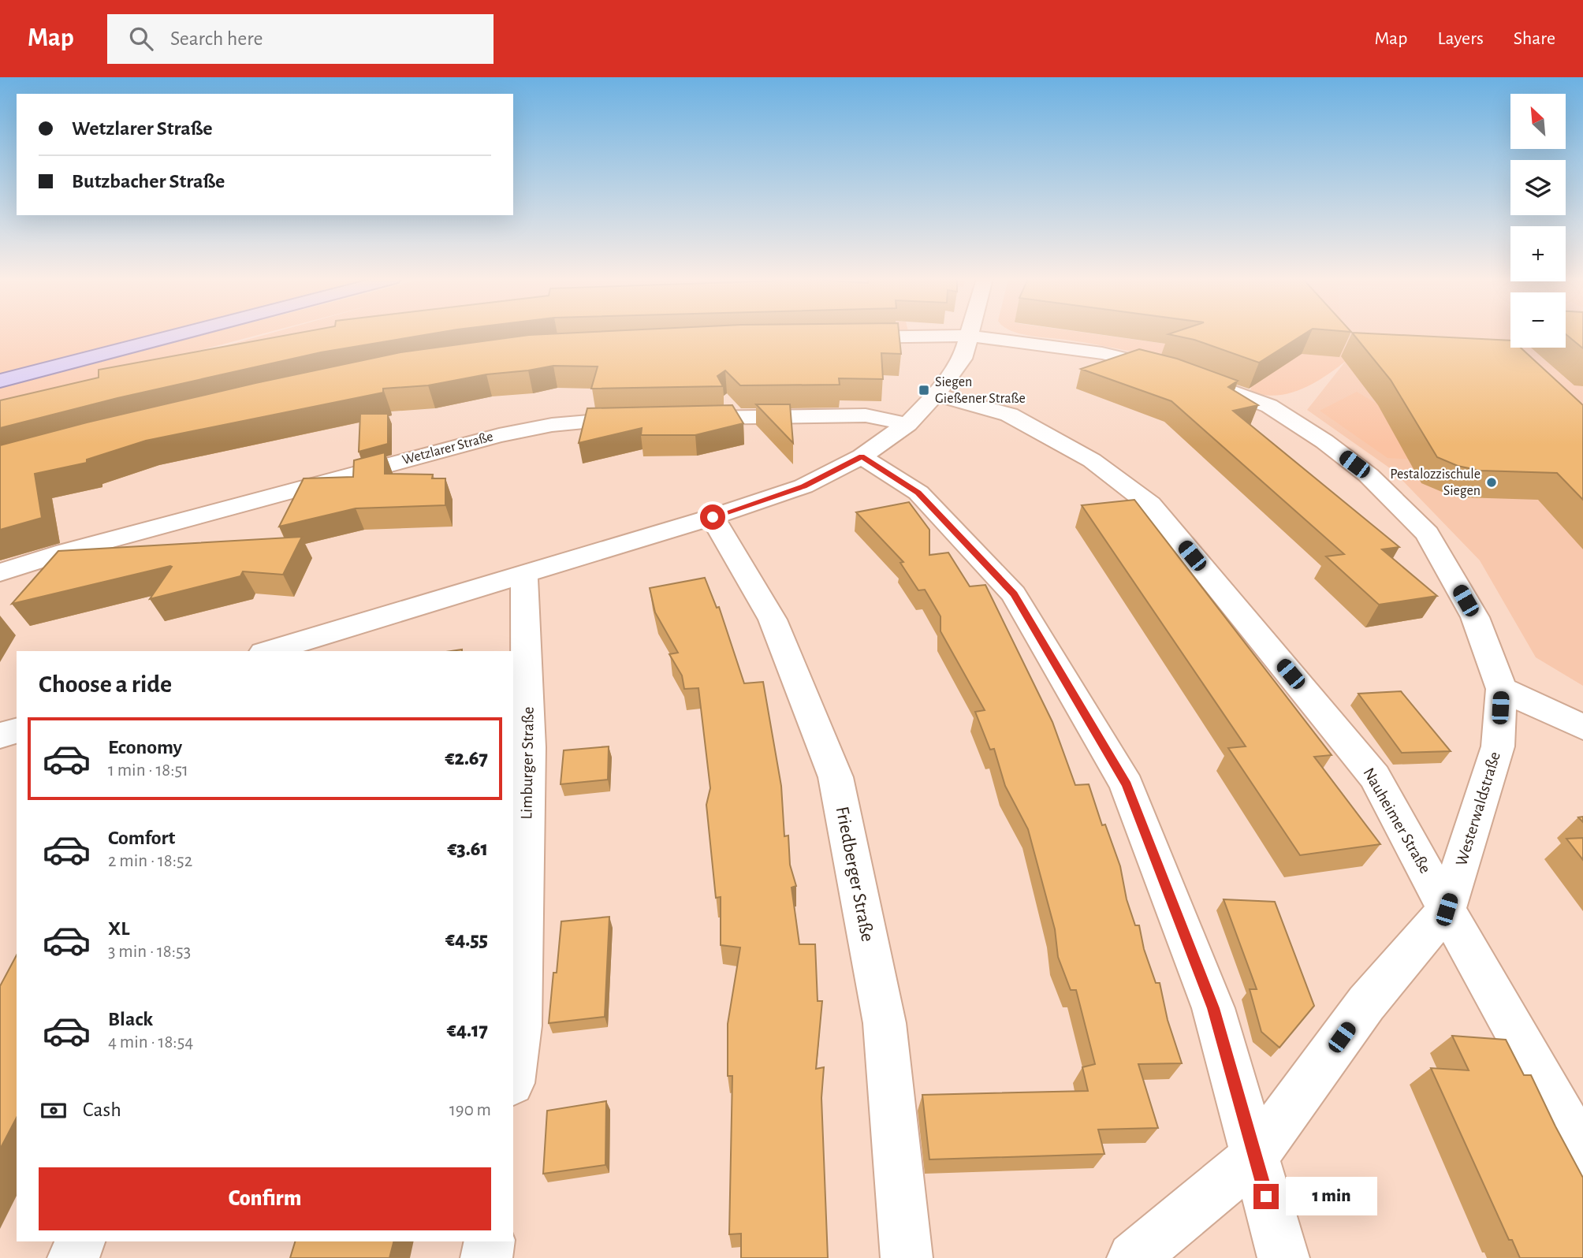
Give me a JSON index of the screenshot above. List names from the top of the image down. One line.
{"streets":{"street":["Wetzlarer Straße","Limburger Straße","Westerwaldstraße","Nauheimer Straße","Friedberger Straße"]},"crossings":[["Westerwaldstraße","Nauheimer Straße"]],"places":{"transit":["Siegen Gießener Straße"],"other":["Pestalozzischule Siegen"]},"north":"top left","page":{"header":"Map","search":"Search here","nav":["Map","Layers","Share"],"map_buttons":["+","−"],"banner":["Wetzlarer Straße","Butzbacher Straße"],"heading":"Choose a ride","list":[{"name":"Economy","note":"1 min · 18:51","value":"€2.67"},{"name":"Comfort","note":"2 min · 18:52","value":"€3.61"},{"name":"XL","note":"3 min · 18:53","value":"€4.55"},{"name":"Black","note":"4 min · 18:54","value":"€4.17"}],"pay":["Cash","190 m"],"buttons":"Confirm","bubble":"1 min"}}
